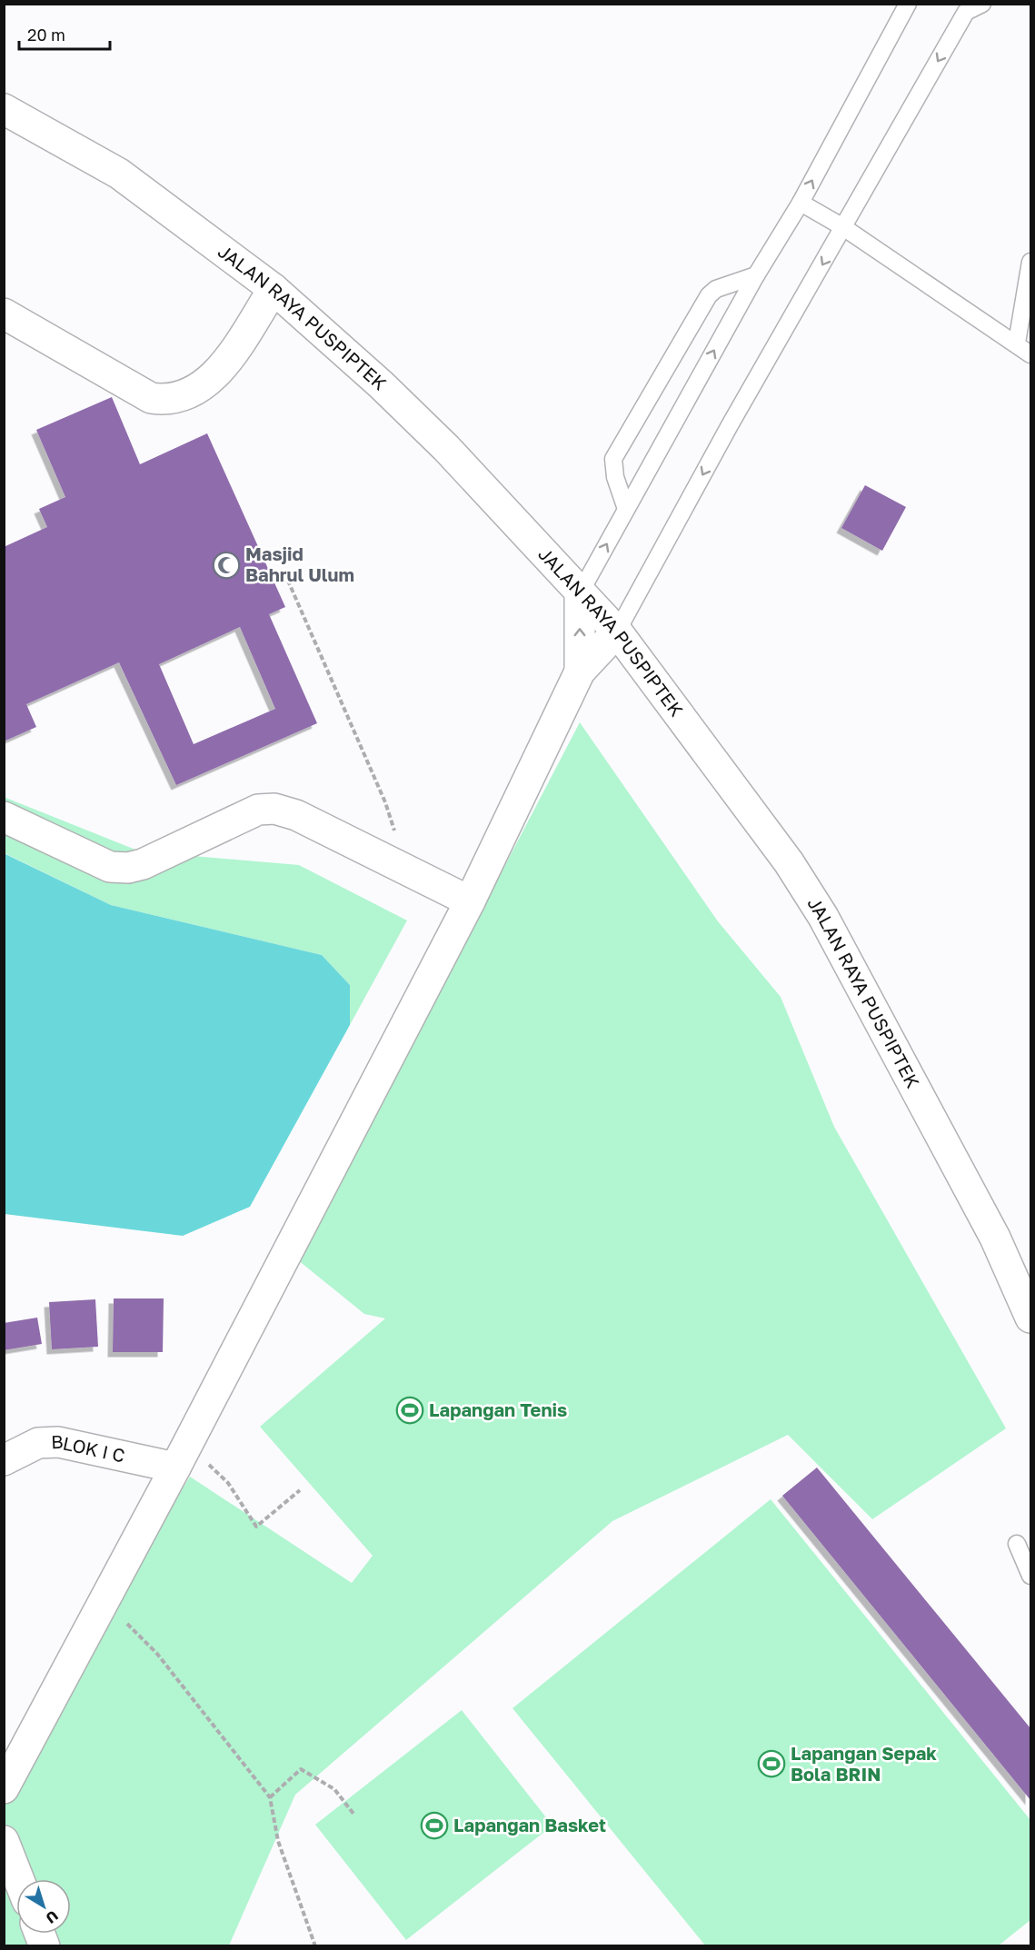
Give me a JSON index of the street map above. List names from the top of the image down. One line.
{"streets":{"street":["JALAN RAYA PUSPIPTEK","BLOK I C"]},"places":{"mosque":["Masjid Bahrul Ulum"],"sports":["Lapangan Tenis","Lapangan Sepak Bola BRIN","Lapangan Basket"]},"scale_bar":"20 m","north":"bottom right"}
